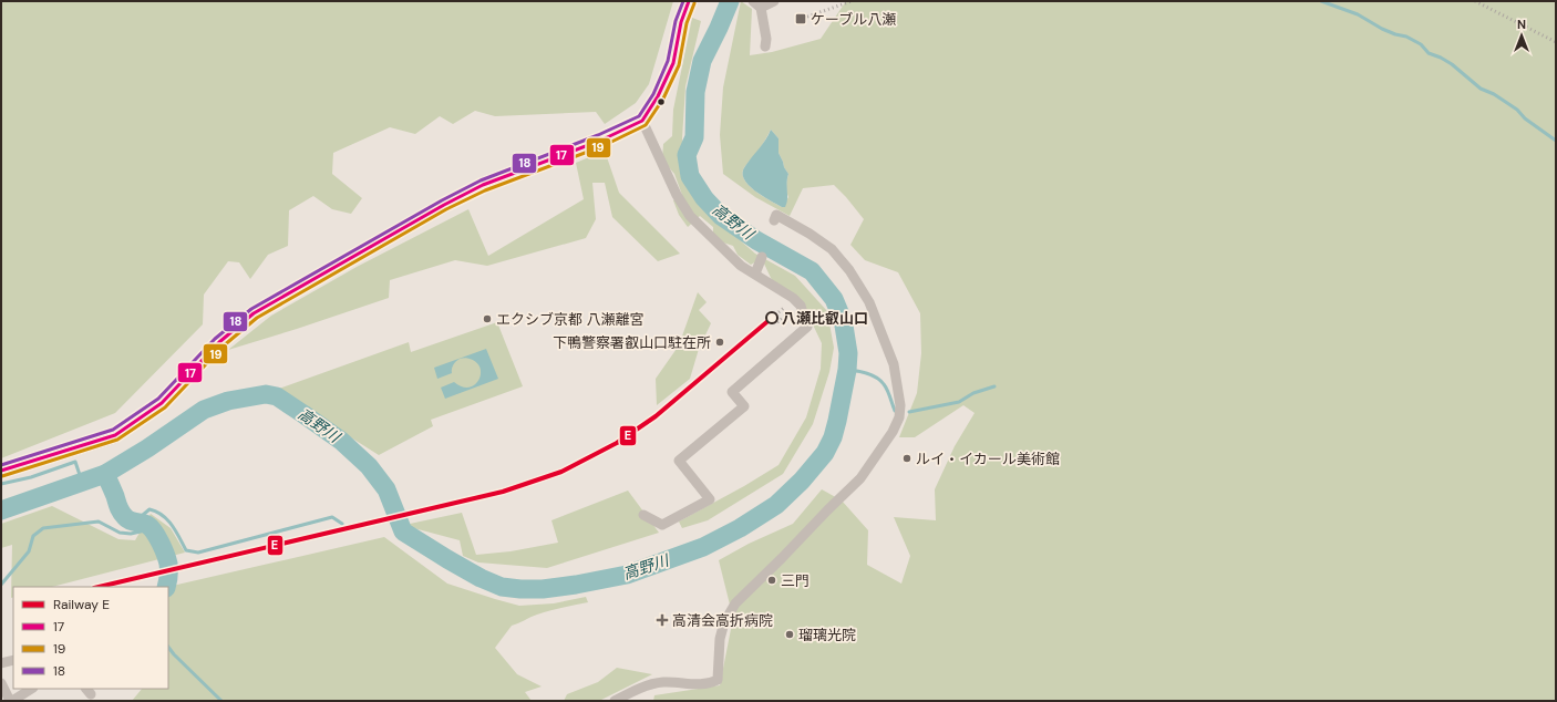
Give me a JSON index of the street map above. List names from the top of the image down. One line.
{"water":["高野川"],"places":{"transit":["ケーブル八瀬"],"other":["八瀬比叡山口","エクシブ京都 八瀬離宮","下鴨警察署叡山口駐在所","ルイ・イカール美術館","三門","瑠璃光院"],"health":["高清会高折病院"]},"lines":["transit line 17","transit line 18","transit line 19","rail line E"],"legend":["Railway E","17","19","18"],"north":"top"}
